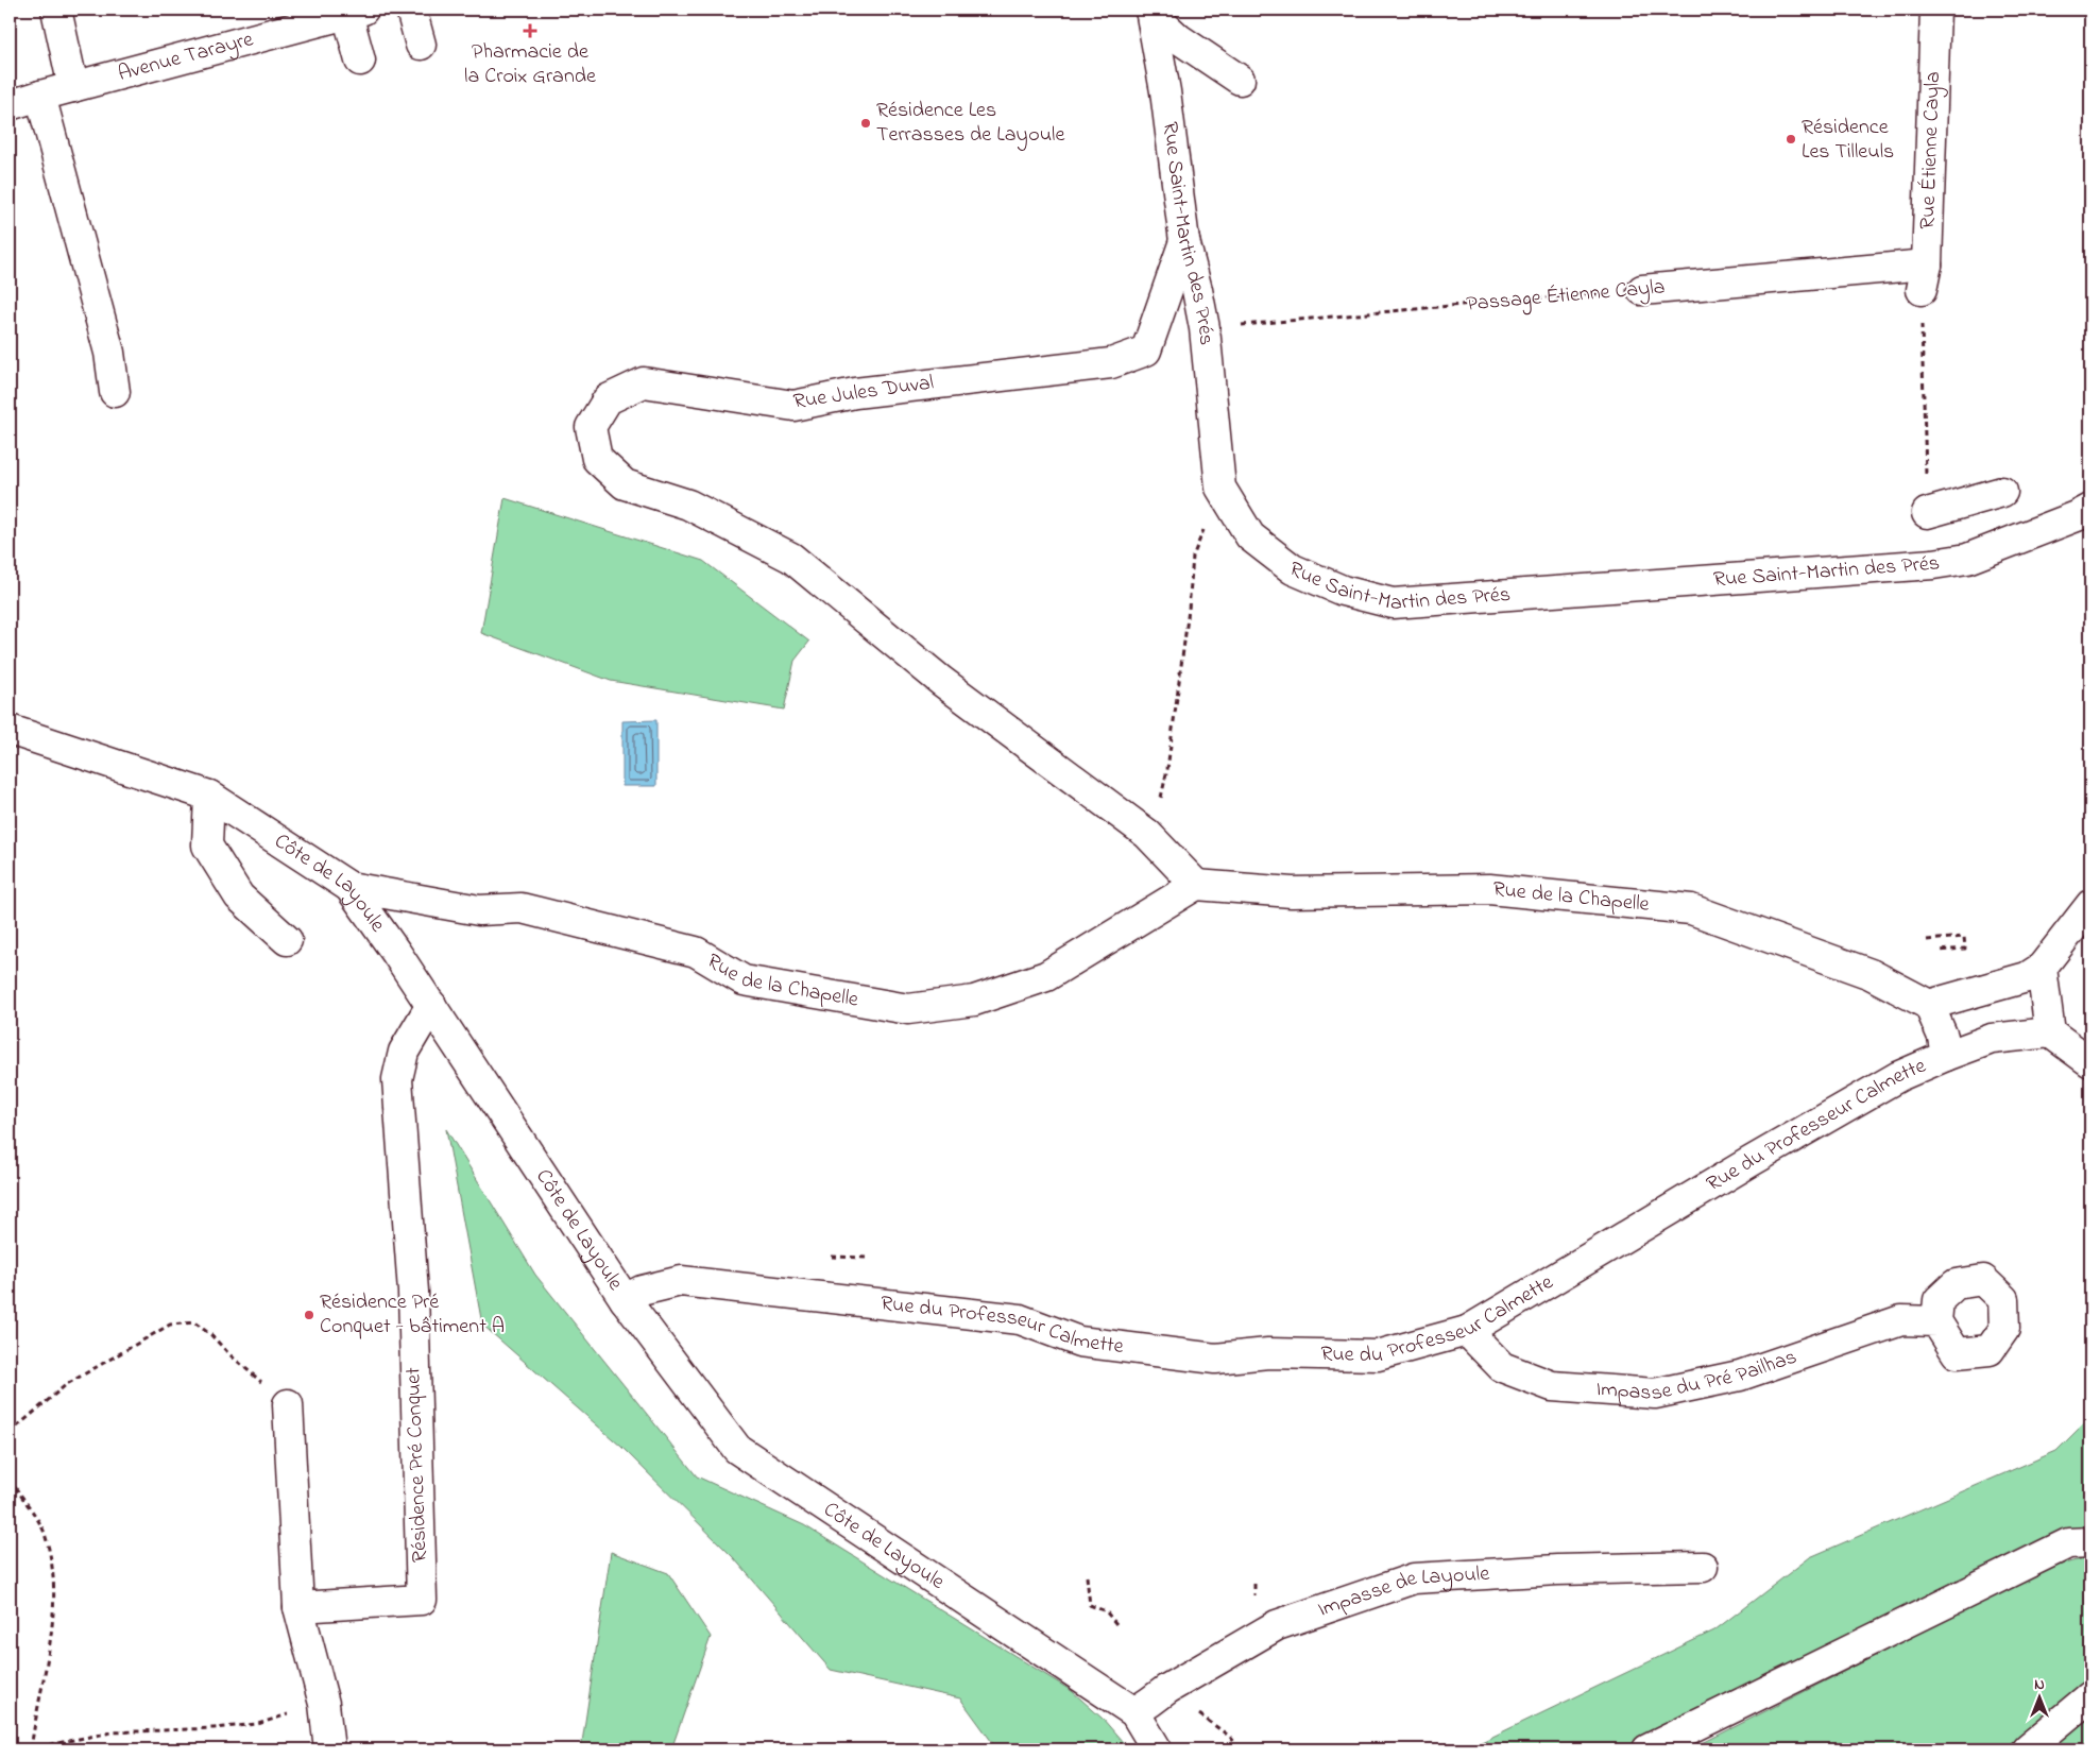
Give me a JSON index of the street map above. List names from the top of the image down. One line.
{"streets":{"street":["Avenue Tarayre","Rue Étienne Cayla","Rue Saint-Martin des Prés","Passage Étienne Cayla","Rue Jules Duval","Côte de Layoule","Rue de la Chapelle","Rue du Professeur Calmette","Impasse du Pré Pailhas","Résidence Pré Conquet","Impasse de Layoule"]},"crossings":[["Rue Étienne Cayla","Passage Étienne Cayla"],["Rue Saint-Martin des Prés","Passage Étienne Cayla"],["Rue Saint-Martin des Prés","Rue Jules Duval"],["Rue Jules Duval","Rue de la Chapelle"],["Côte de Layoule","Rue de la Chapelle"],["Côte de Layoule","Rue du Professeur Calmette"],["Côte de Layoule","Résidence Pré Conquet"],["Côte de Layoule","Impasse de Layoule"],["Rue de la Chapelle","Rue du Professeur Calmette"],["Rue du Professeur Calmette","Impasse du Pré Pailhas"]],"places":{"health":["Pharmacie de la Croix Grande"],"other":["Résidence Les Terrasses de Layoule","Résidence Les Tilleuls","Résidence Pré Conquet - bâtiment A"]},"north":"top"}
